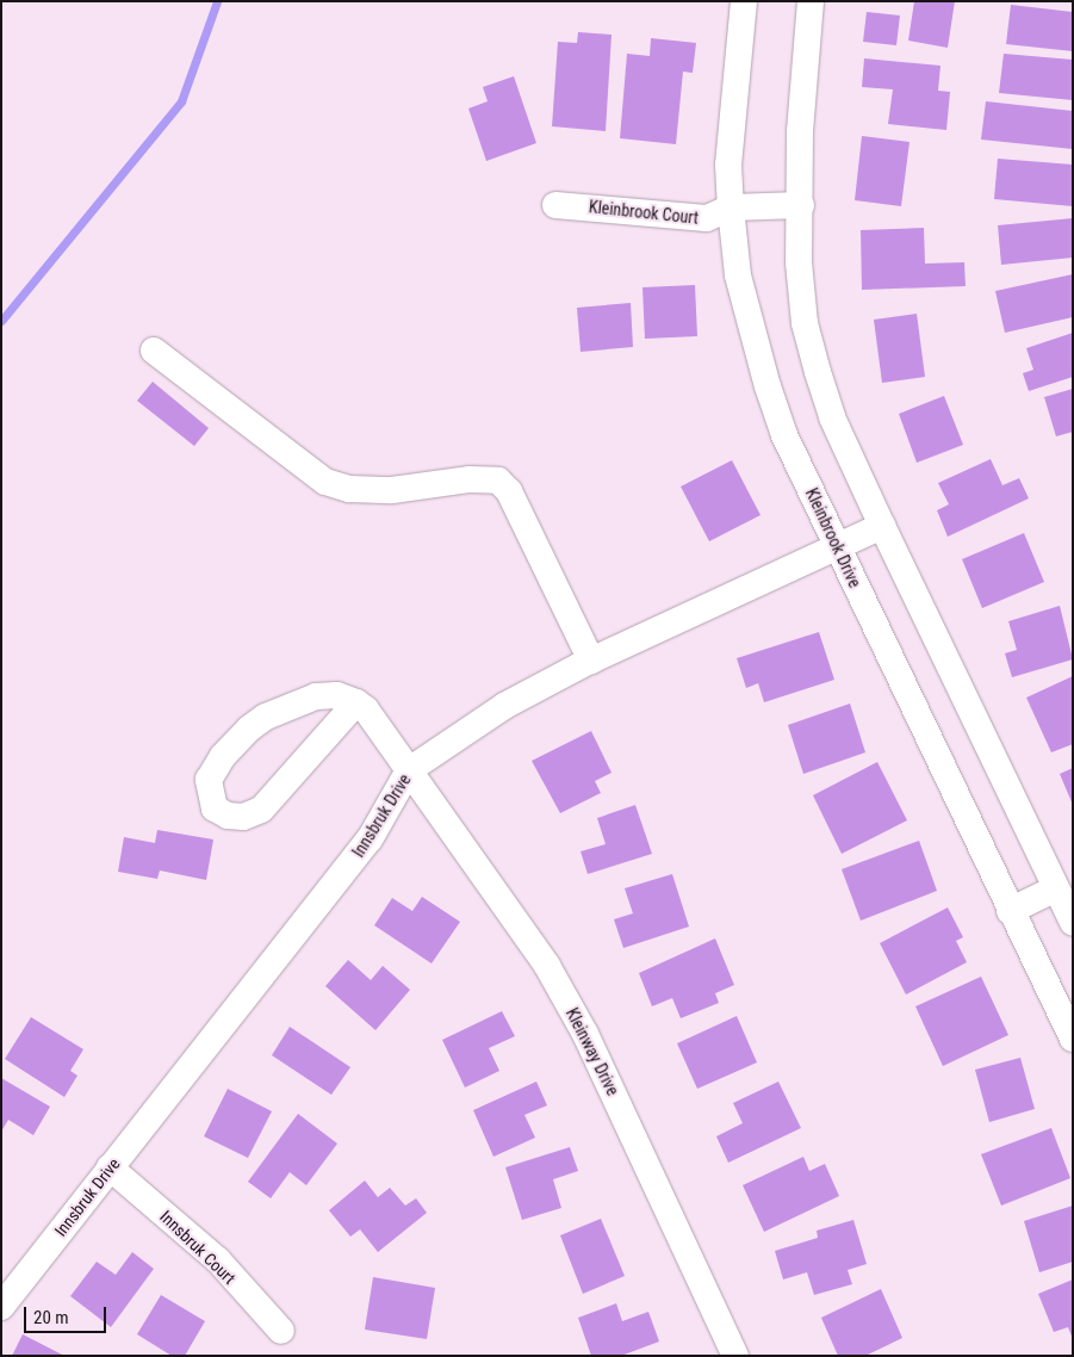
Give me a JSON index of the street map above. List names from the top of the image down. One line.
{"streets":{"street":["Kleinbrook Court","Kleinbrook Drive","Innsbruk Drive","Kleinway Drive","Innsbruk Court"]},"crossings":[["Kleinbrook Court","Kleinbrook Drive"],["Kleinbrook Drive","Innsbruk Drive"],["Innsbruk Drive","Kleinway Drive"],["Innsbruk Drive","Innsbruk Court"]],"scale_bar":"20 m"}
